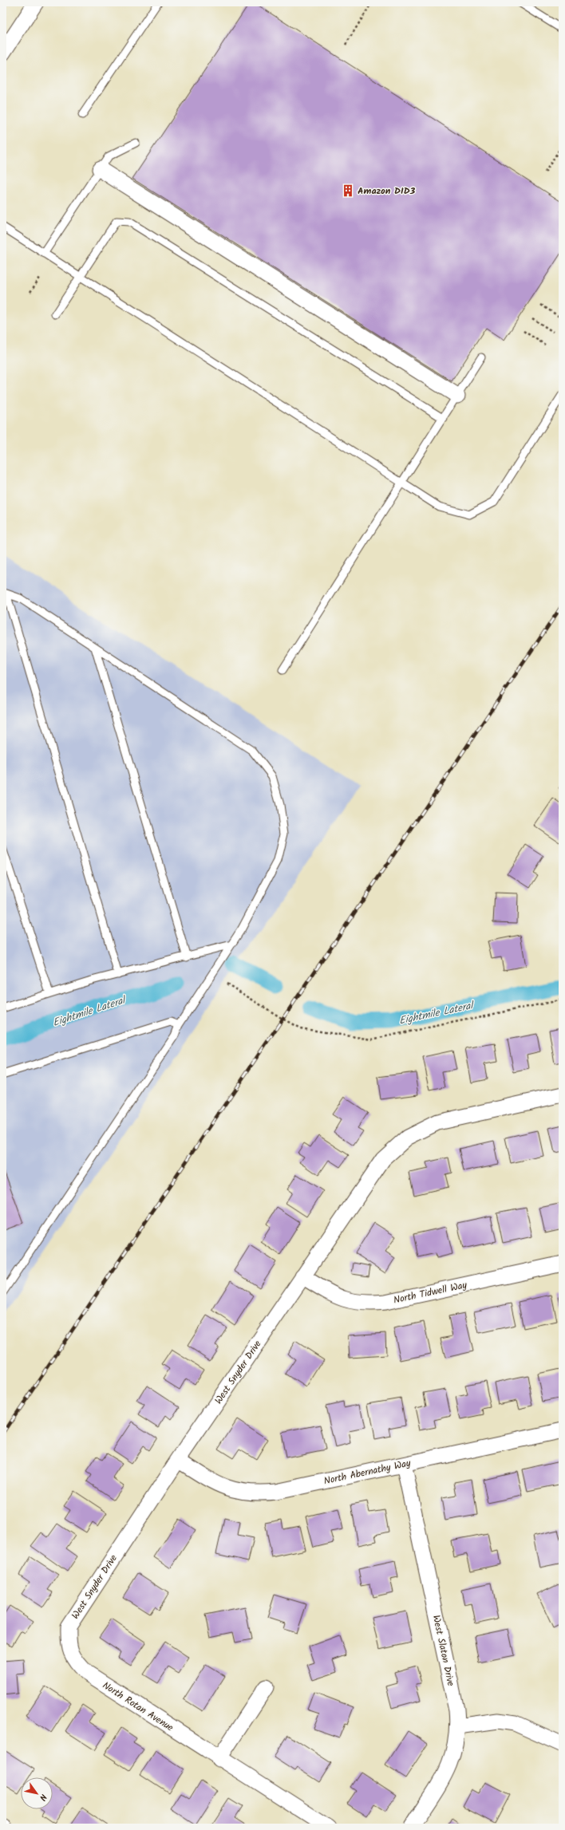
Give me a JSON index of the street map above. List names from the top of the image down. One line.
{"streets":{"street":["North Tidwell Way","West Snyder Drive","North Abernathy Way","West Slaton Drive","North Rotan Avenue"]},"crossings":[["North Tidwell Way","West Snyder Drive"],["West Snyder Drive","North Abernathy Way"],["West Snyder Drive","North Rotan Avenue"],["North Abernathy Way","West Slaton Drive"]],"water":["Eightmile Lateral"],"places":{"building":["Amazon DID3"]},"north":"bottom right"}
